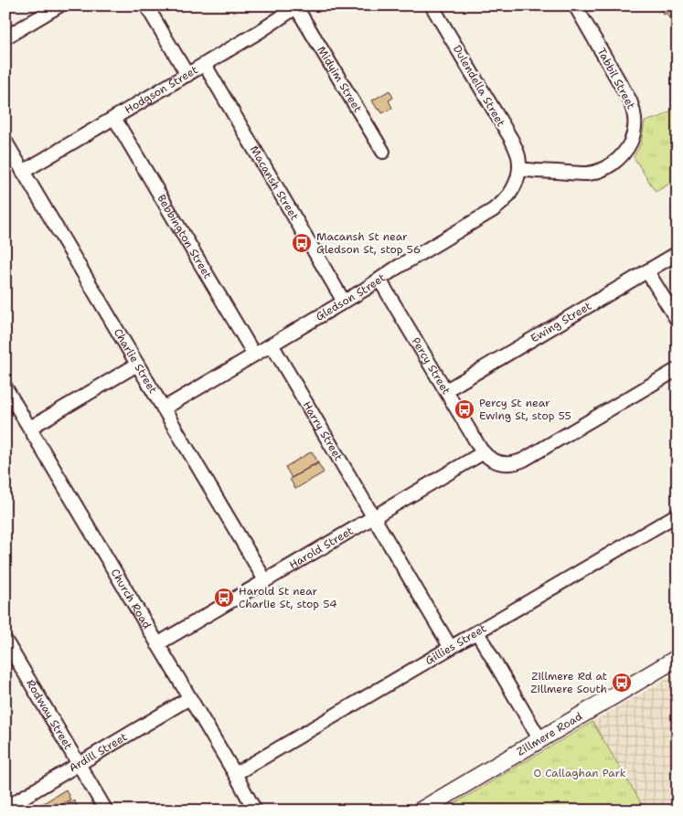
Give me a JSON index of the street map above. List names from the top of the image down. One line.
{"streets":{"main road":["Zillmere Road"],"street":["Tabbil Street","Midyim Street","Dulendella Street","Hodgson Street","Macansh Street","Bebbington Street","Gledson Street","Ewing Street","Charlie Street","Percy Street","Harry Street","Harold Street","Church Road","Gillies Street","Rodway Street","Ardill Street"]},"crossings":[["Tabbil Street","Dulendella Street"],["Tabbil Street","Gledson Street"],["Midyim Street","Hodgson Street"],["Dulendella Street","Gledson Street"],["Hodgson Street","Macansh Street"],["Hodgson Street","Bebbington Street"],["Hodgson Street","Charlie Street"],["Macansh Street","Gledson Street"],["Bebbington Street","Gledson Street"],["Gledson Street","Charlie Street"],["Gledson Street","Percy Street"],["Gledson Street","Harry Street"],["Ewing Street","Percy Street"],["Charlie Street","Harold Street"],["Percy Street","Harold Street"],["Harry Street","Harold Street"],["Harry Street","Gillies Street"],["Harold Street","Church Road"],["Church Road","Gillies Street"],["Church Road","Ardill Street"],["Rodway Street","Ardill Street"]],"parks":["O Callaghan Park"],"places":{"bus stop":["Macansh St near Gledson St, stop 56","Percy St near Ewing St, stop 55","Harold St near Charlie St, stop 54","Zillmere Rd at Zillmere South"]}}
